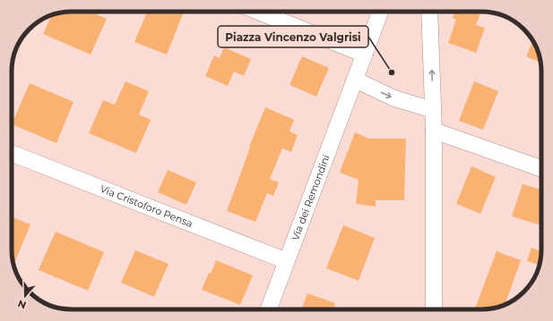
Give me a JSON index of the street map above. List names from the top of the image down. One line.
{"streets":{"street":["Via dei Remondini","Via Cristoforo Pensa"]},"crossings":[["Via dei Remondini","Via Cristoforo Pensa"]],"places":["Piazza Vincenzo Valgrisi"],"north":"bottom"}
